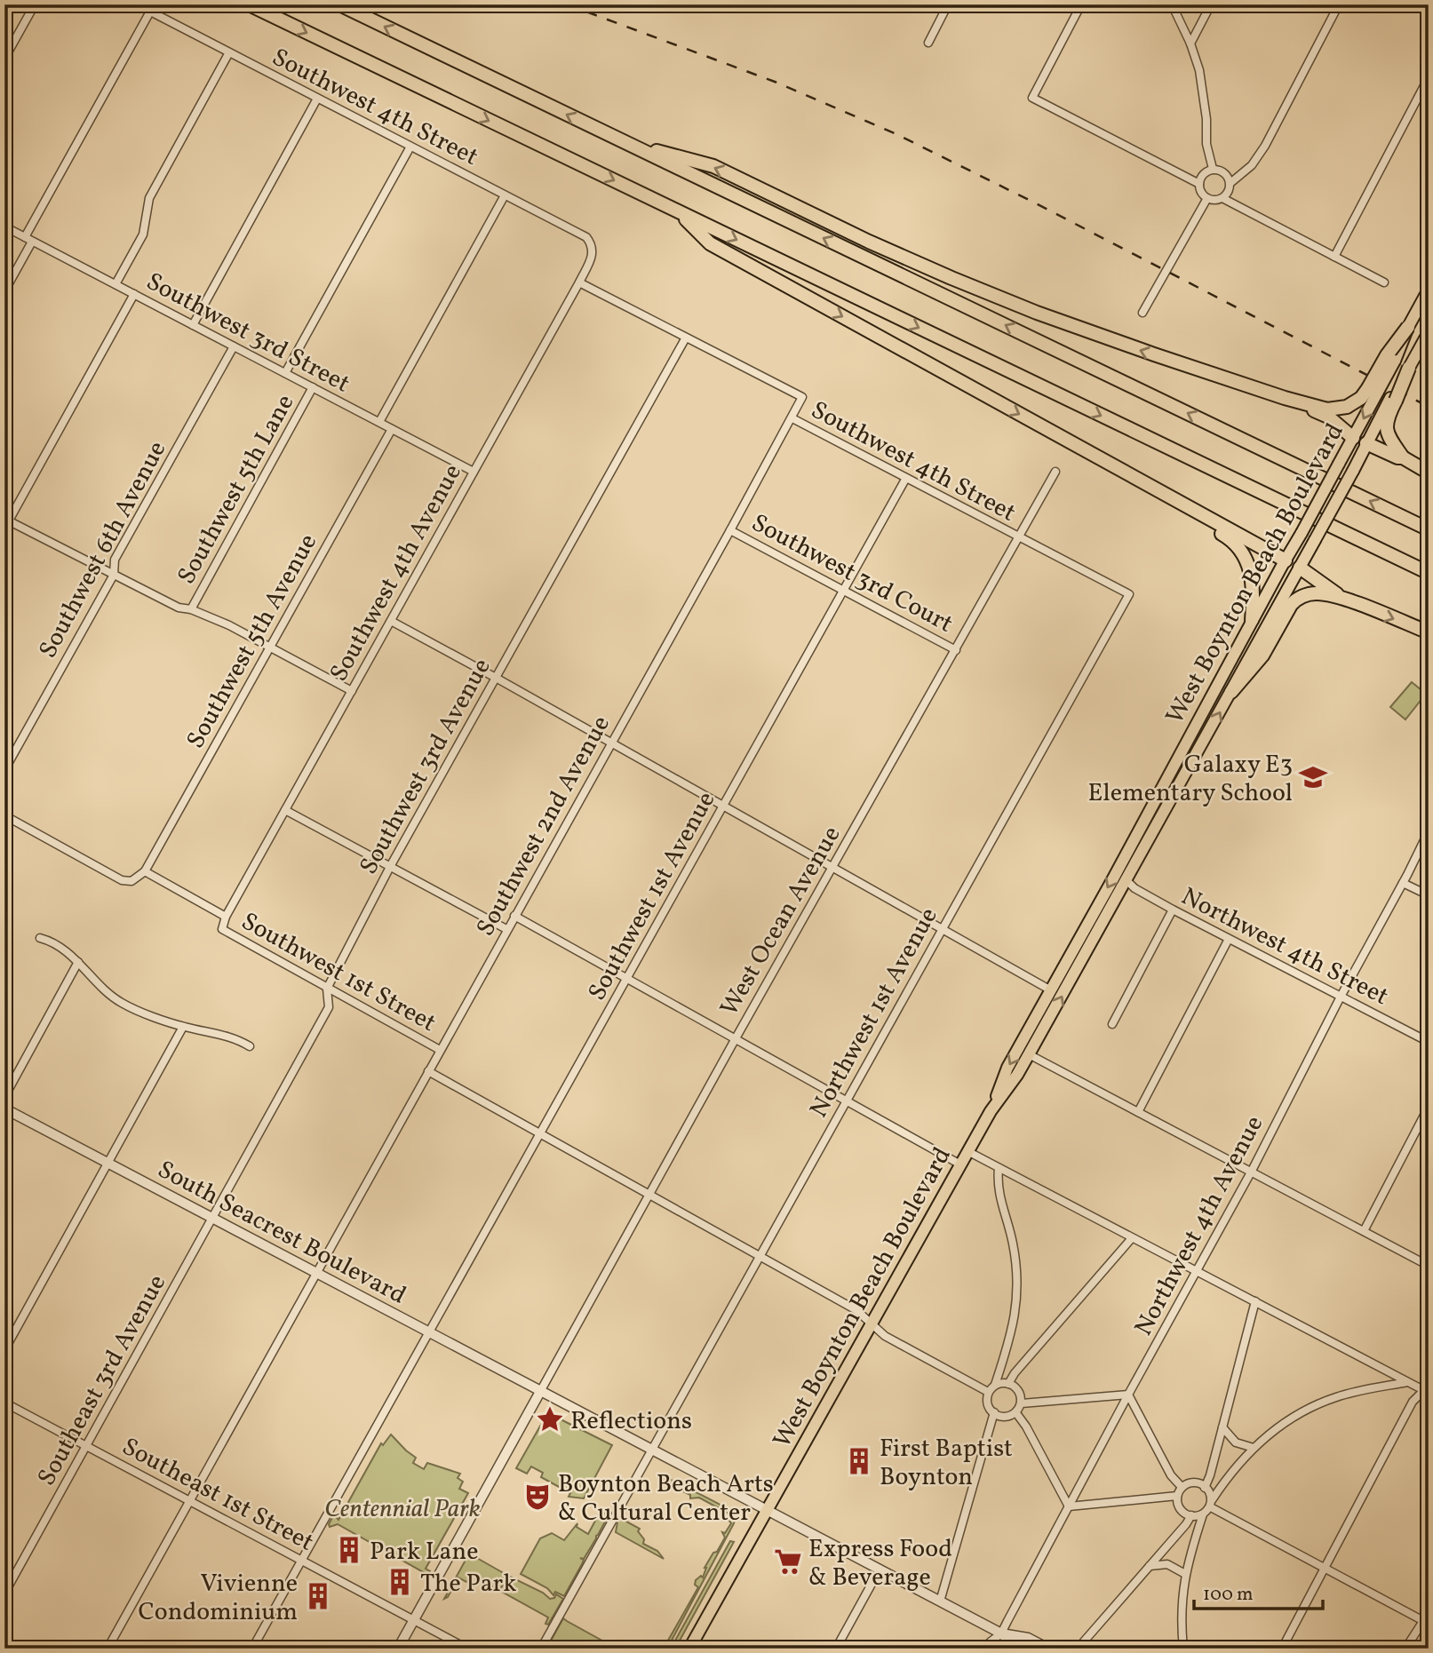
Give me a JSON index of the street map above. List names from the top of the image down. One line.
{"streets":{"main road":["West Boynton Beach Boulevard"],"street":["Southwest 4th Street","Southwest 3rd Street","Southwest 5th Lane","Southwest 6th Avenue","Southwest 4th Avenue","Southwest 3rd Court","Southwest 5th Avenue","Southwest 3rd Avenue","Southwest 2nd Avenue","Southwest 1st Avenue","West Ocean Avenue","Northwest 4th Street","Southwest 1st Street","Northwest 1st Avenue","Northwest 4th Avenue","South Seacrest Boulevard","Southeast 3rd Avenue","Southeast 1st Street"]},"crossings":[["Southwest 4th Street","Southwest 4th Avenue"],["Southwest 4th Street","Southwest 3rd Avenue"],["Southwest 4th Street","Southwest 2nd Avenue"],["Southwest 4th Street","Southwest 1st Avenue"],["Southwest 4th Street","West Ocean Avenue"],["Southwest 4th Street","Northwest 1st Avenue"],["Southwest 3rd Street","Southwest 5th Lane"],["Southwest 3rd Street","Southwest 6th Avenue"],["Southwest 3rd Street","Southwest 4th Avenue"],["Southwest 3rd Street","Southwest 5th Avenue"],["Southwest 4th Avenue","Southwest 1st Street"],["Southwest 3rd Court","Southwest 2nd Avenue"],["Southwest 3rd Court","Southwest 1st Avenue"],["Southwest 3rd Court","West Ocean Avenue"],["West Boynton Beach Boulevard","Northwest 4th Street"],["West Boynton Beach Boulevard","Southwest 1st Street"],["West Boynton Beach Boulevard","South Seacrest Boulevard"],["Southwest 5th Avenue","Southwest 1st Street"],["Southwest 3rd Avenue","Southwest 1st Street"],["Southwest 3rd Avenue","South Seacrest Boulevard"],["Southwest 3rd Avenue","Southeast 3rd Avenue"],["Southwest 2nd Avenue","Southwest 1st Street"],["Southwest 2nd Avenue","South Seacrest Boulevard"],["Southwest 2nd Avenue","Southeast 1st Street"],["Southwest 1st Avenue","Southwest 1st Street"],["Southwest 1st Avenue","South Seacrest Boulevard"],["Southwest 1st Avenue","Southeast 1st Street"],["West Ocean Avenue","Southwest 1st Street"],["West Ocean Avenue","Northwest 1st Avenue"],["West Ocean Avenue","South Seacrest Boulevard"],["Northwest 4th Street","Northwest 4th Avenue"],["Southwest 1st Street","Northwest 1st Avenue"],["Northwest 1st Avenue","South Seacrest Boulevard"],["Northwest 4th Avenue","South Seacrest Boulevard"],["South Seacrest Boulevard","Southeast 3rd Avenue"],["Southeast 3rd Avenue","Southeast 1st Street"]],"parks":["Centennial Park"],"places":{"school or university":["Galaxy E3 Elementary School"],"place":["Reflections"],"building":["First Baptist Boynton","Park Lane","The Park","Vivienne Condominium"],"theatre":["Boynton Beach Arts & Cultural Center"],"supermarket":["Express Food & Beverage"]},"scale_bar":"100 m"}
